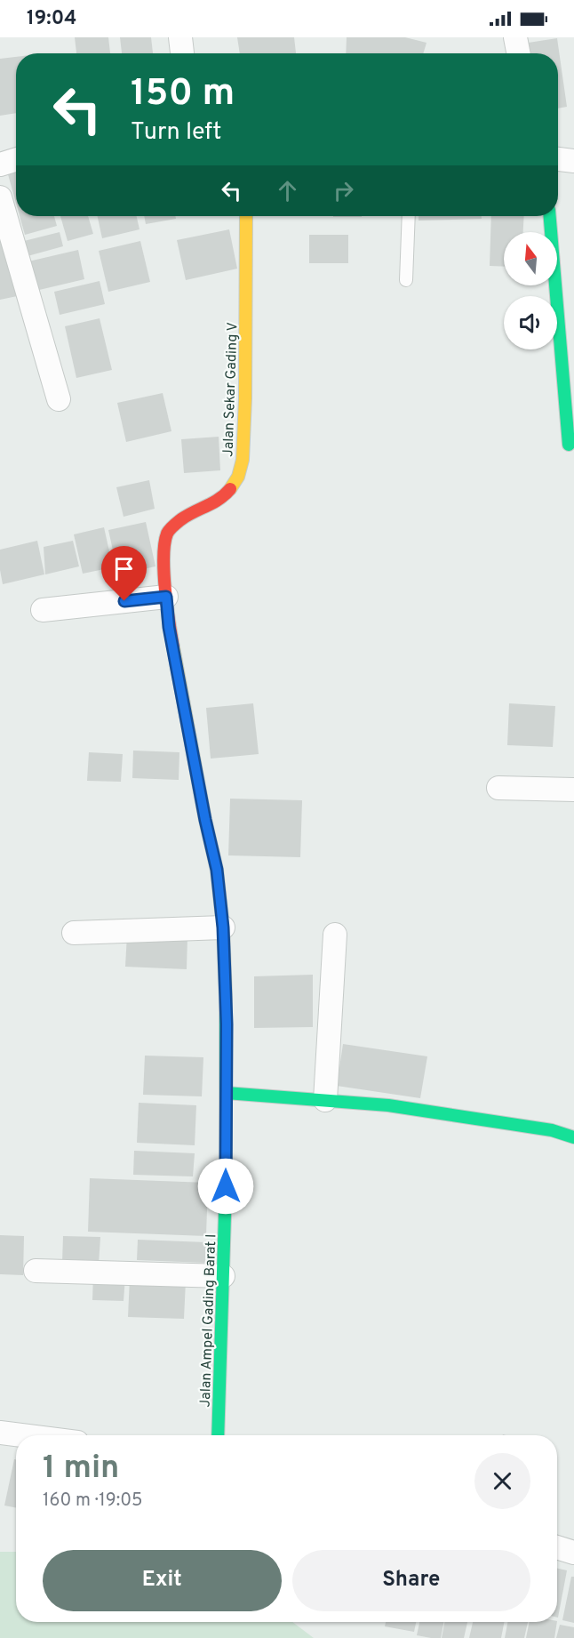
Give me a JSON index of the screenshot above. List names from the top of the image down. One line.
{"streets":{"street":["Jalan Sekar Gading V","Jalan Ampel Gading Barat I"]},"crossings":[["Jalan Sekar Gading V","Jalan Ampel Gading Barat I"]],"north":"top","page":{"status":"19:04","turn":["150 m","Turn left"],"heading":["1 min","160 m · 19:05"],"buttons":["Exit","Share"]}}
